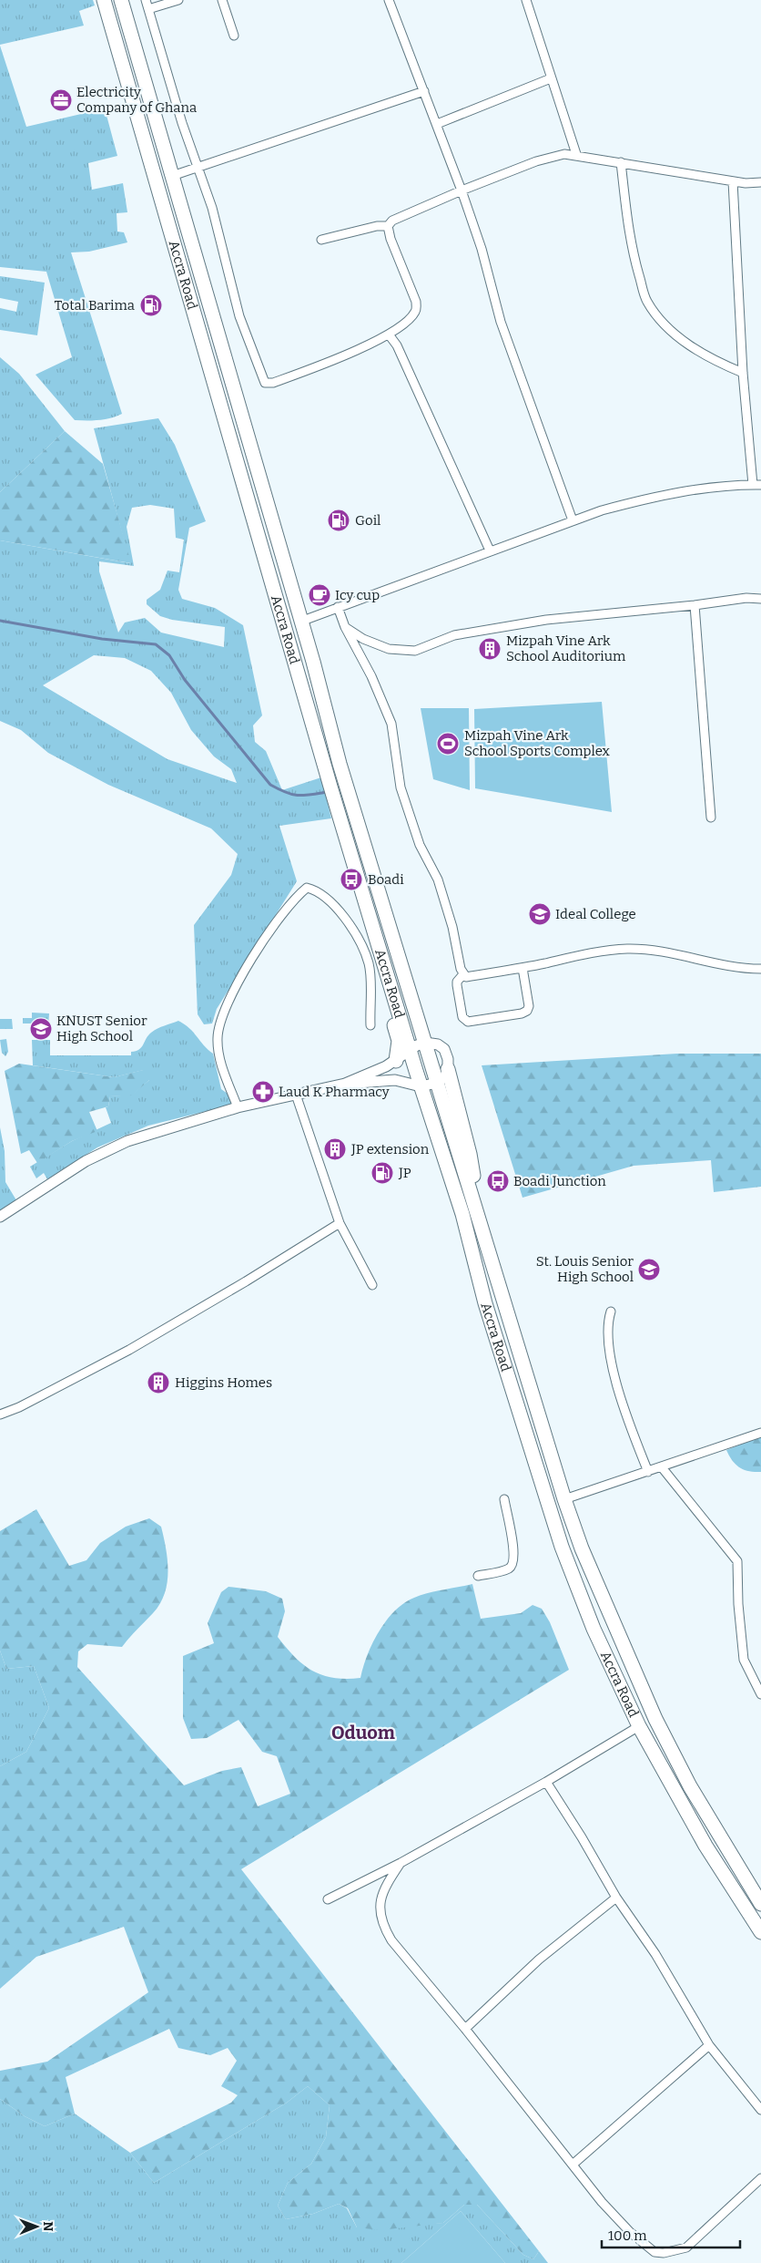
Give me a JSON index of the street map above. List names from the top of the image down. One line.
{"streets":{"highway":["Accra Road"]},"districts":["Oduom"],"places":{"office":["Electricity Company of Ghana"],"fuel station":["Total Barima","Goil","JP"],"cafe":["Icy cup"],"building":["Mizpah Vine Ark School Auditorium","JP extension","Higgins Homes"],"sports":["Mizpah Vine Ark School Sports Complex"],"bus stop":["Boadi","Boadi Junction"],"school or university":["Ideal College","KNUST Senior High School","St. Louis Senior High School"],"pharmacy":["Laud K Pharmacy"]},"scale_bar":"100 m","north":"right"}
